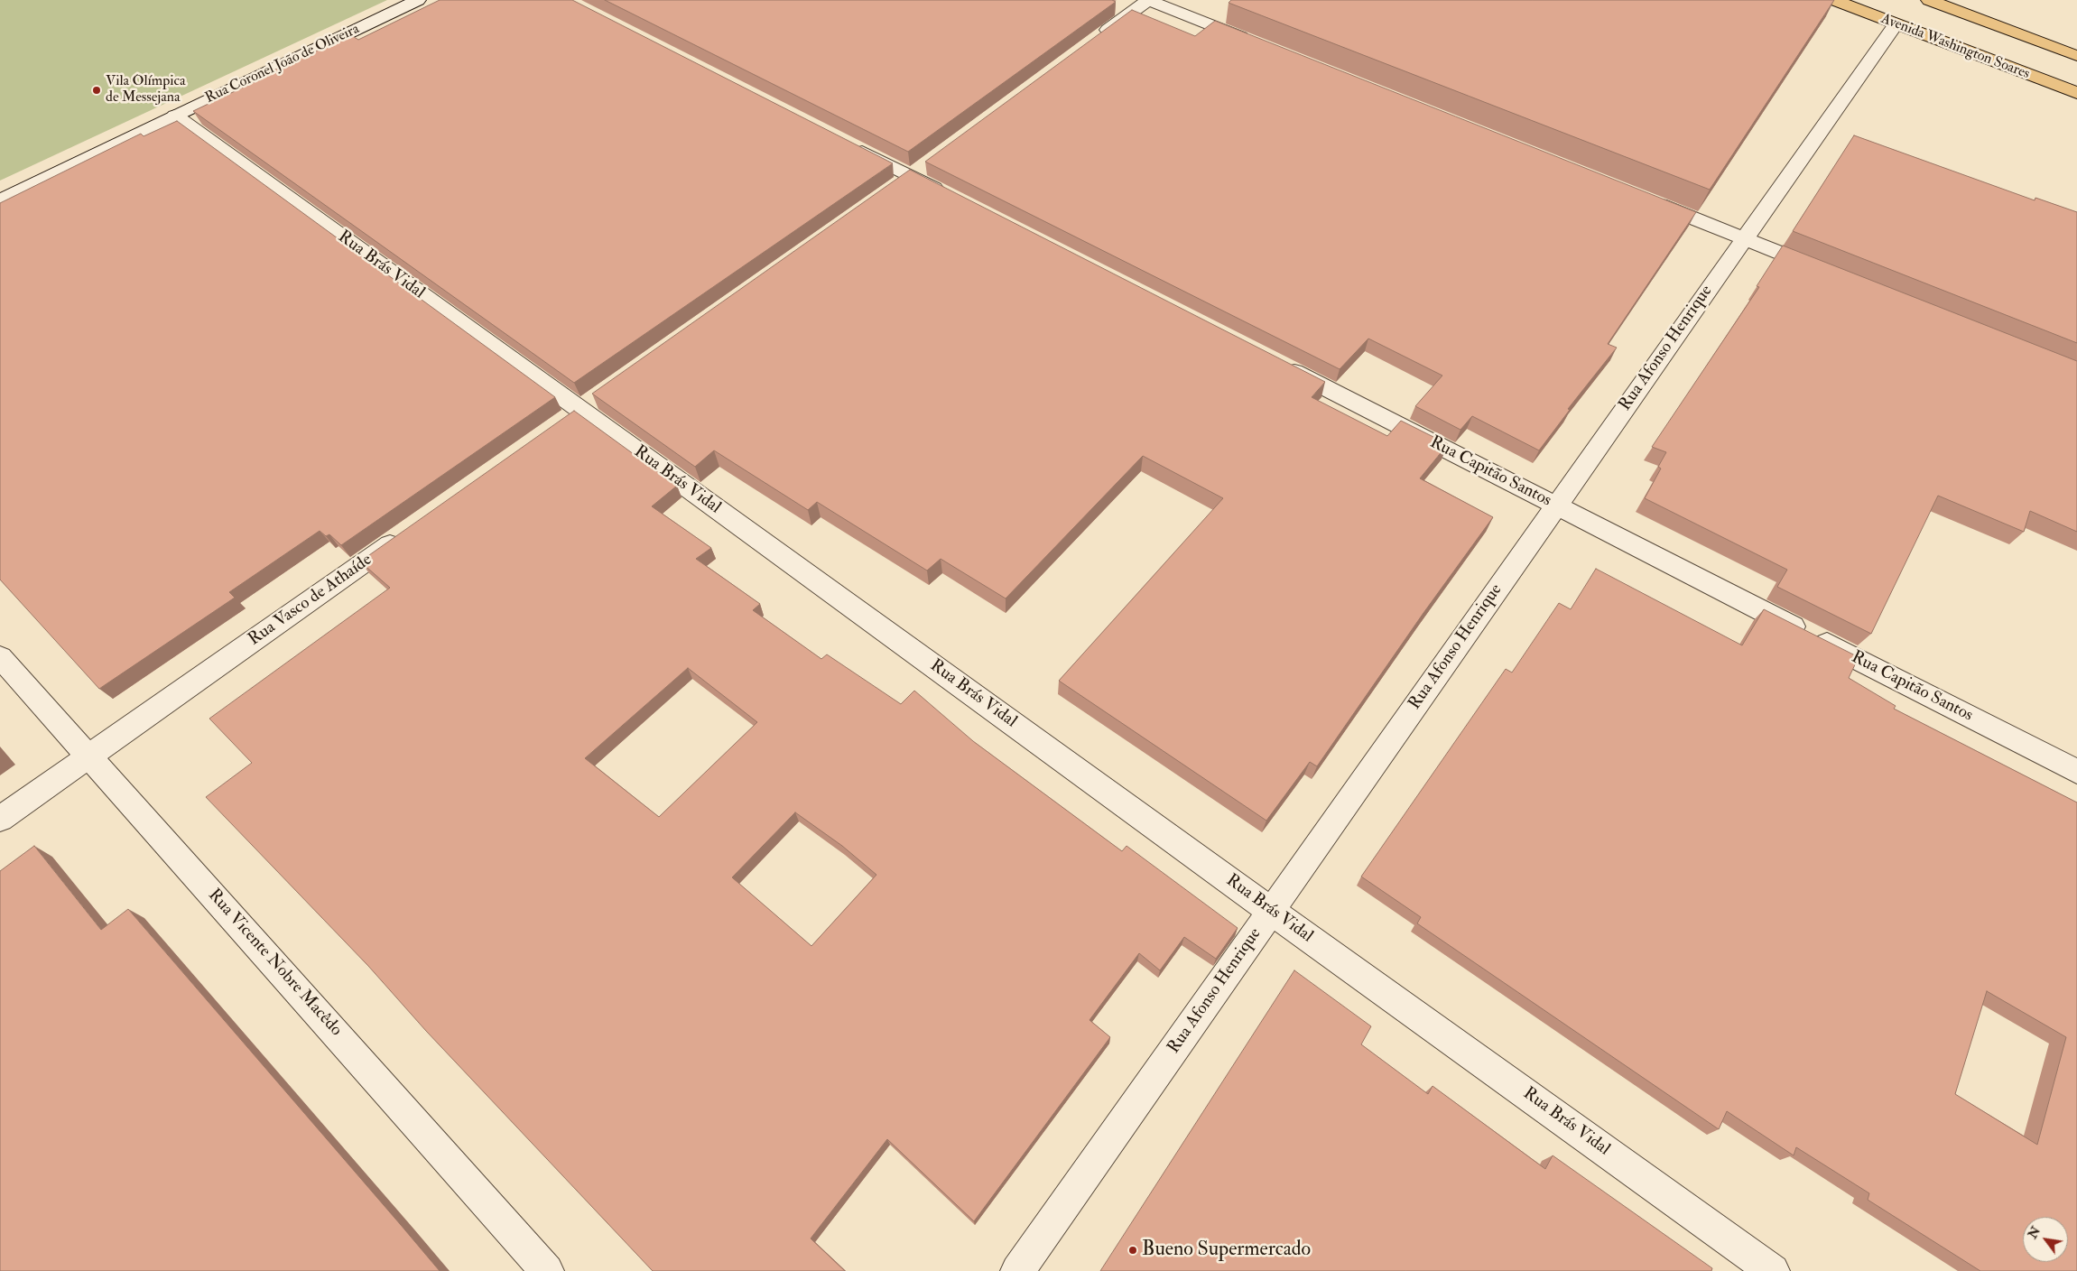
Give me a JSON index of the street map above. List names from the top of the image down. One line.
{"streets":{"highway":["Avenida Washington Soares"],"street":["Rua Coronel João de Oliveira","Rua Brás Vidal","Rua Afonso Henrique","Rua Capitão Santos","Rua Vasco de Athaíde","Rua Vicente Nobre Macêdo"]},"crossings":[["Avenida Washington Soares","Rua Afonso Henrique"],["Rua Coronel João de Oliveira","Rua Brás Vidal"],["Rua Brás Vidal","Rua Afonso Henrique"],["Rua Afonso Henrique","Rua Capitão Santos"],["Rua Vasco de Athaíde","Rua Vicente Nobre Macêdo"]],"places":["Vila Olímpica de Messejana","Bueno Supermercado"],"north":"top left"}
